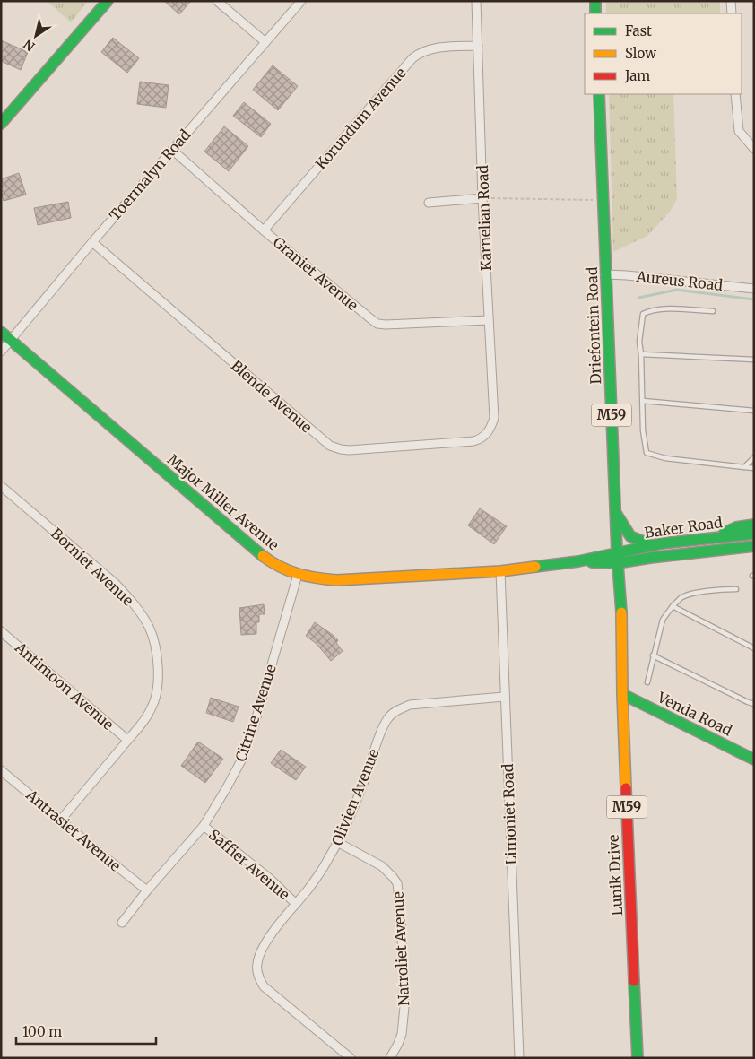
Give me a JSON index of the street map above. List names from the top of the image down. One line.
{"streets":{"main road":["Driefontein Road","M59","Major Miller Avenue","Baker Road","Venda Road","Lunik Drive"],"street":["Korundum Avenue","Toermalyn Road","Karnelian Road","Graniet Avenue","Aureus Road","Blende Avenue","Borniet Avenue","Antimoon Avenue","Citrine Avenue","Olivien Avenue","Limoniet Road","Antrasiet Avenue","Saffier Avenue","Natroliet Avenue"]},"crossings":[["Korundum Avenue","Karnelian Road"],["Korundum Avenue","Graniet Avenue"],["Toermalyn Road","Graniet Avenue"],["Toermalyn Road","Blende Avenue"],["Toermalyn Road","Major Miller Avenue"],["Karnelian Road","Graniet Avenue"],["Karnelian Road","Blende Avenue"],["Aureus Road","Driefontein Road"],["Driefontein Road","Major Miller Avenue"],["Driefontein Road","Baker Road"],["Driefontein Road","Lunik Drive"],["Major Miller Avenue","Baker Road"],["Major Miller Avenue","Citrine Avenue"],["Major Miller Avenue","Limoniet Road"],["Major Miller Avenue","Lunik Drive"],["Baker Road","Lunik Drive"],["Borniet Avenue","Antimoon Avenue"],["Borniet Avenue","Antrasiet Avenue"],["Citrine Avenue","Antrasiet Avenue"],["Citrine Avenue","Saffier Avenue"],["Venda Road","Lunik Drive"],["Olivien Avenue","Limoniet Road"],["Olivien Avenue","Saffier Avenue"],["Olivien Avenue","Natroliet Avenue"]],"legend":["Fast","Slow","Jam"],"scale_bar":"100 m","north":"bottom left"}
